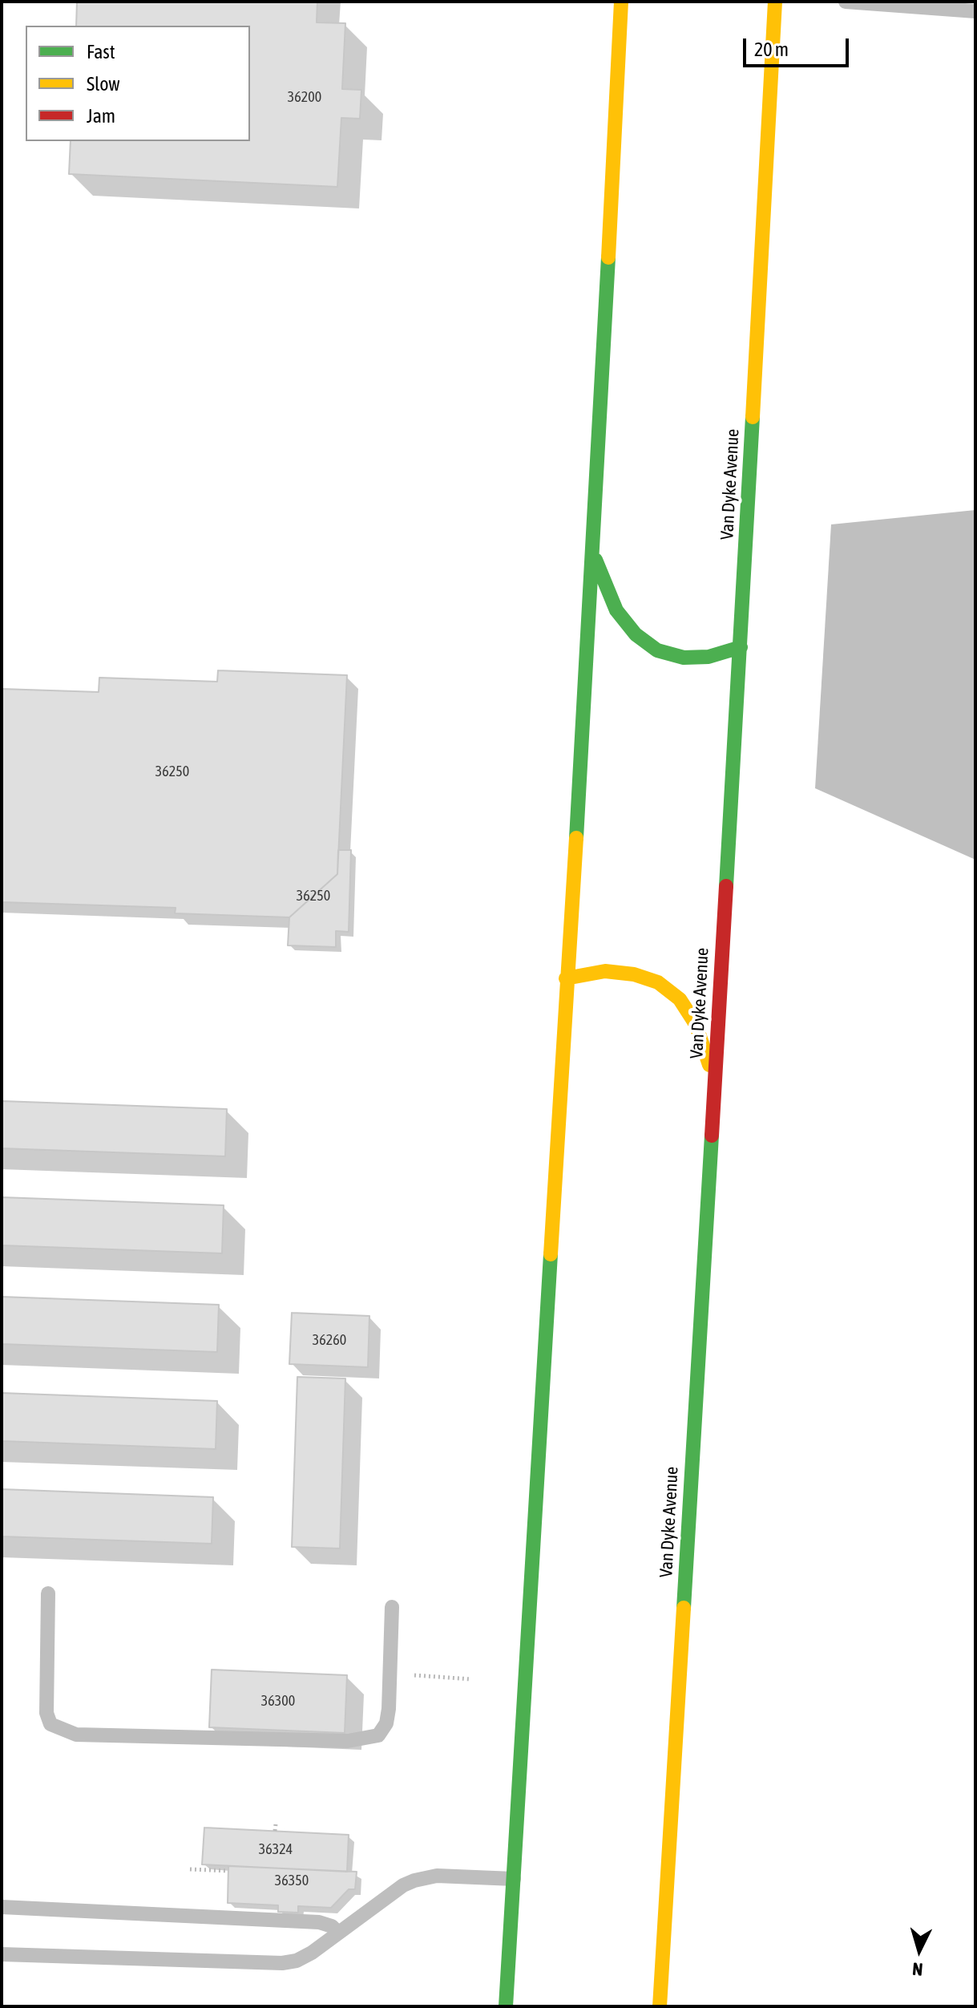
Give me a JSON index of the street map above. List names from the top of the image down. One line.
{"streets":{"main road":["Van Dyke Avenue"]},"house_numbers":["36200","36250","36250","36260","36300","36324","36350"],"legend":["Fast","Slow","Jam"],"scale_bar":"20 m","north":"bottom"}
